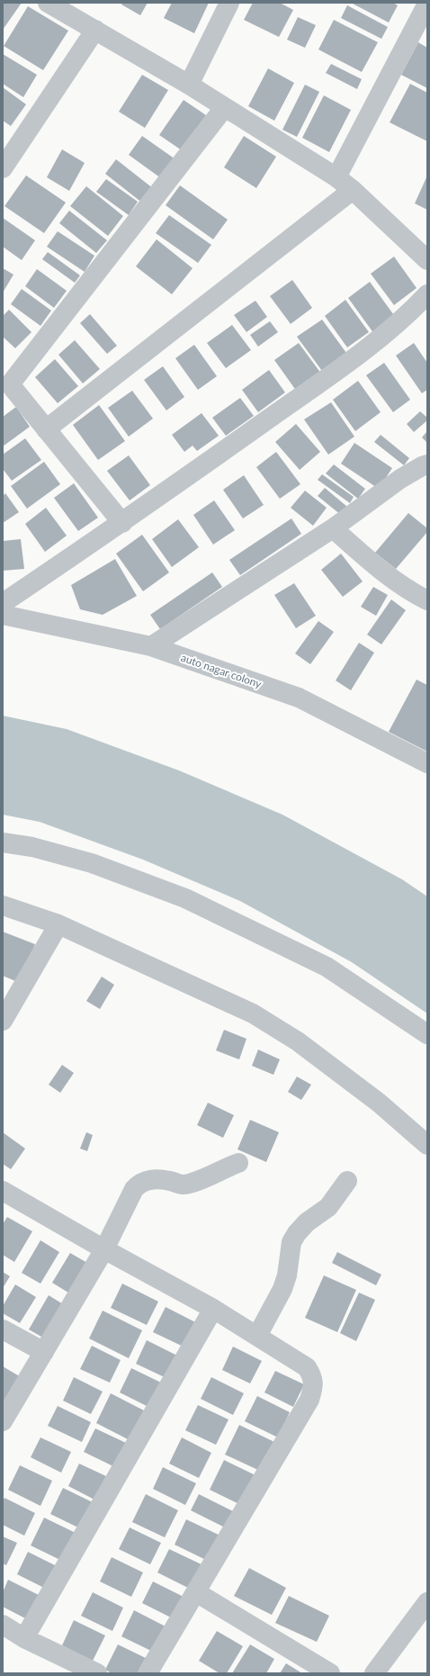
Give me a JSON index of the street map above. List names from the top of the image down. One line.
{"streets":{"street":["auto nagar colony"]}}
